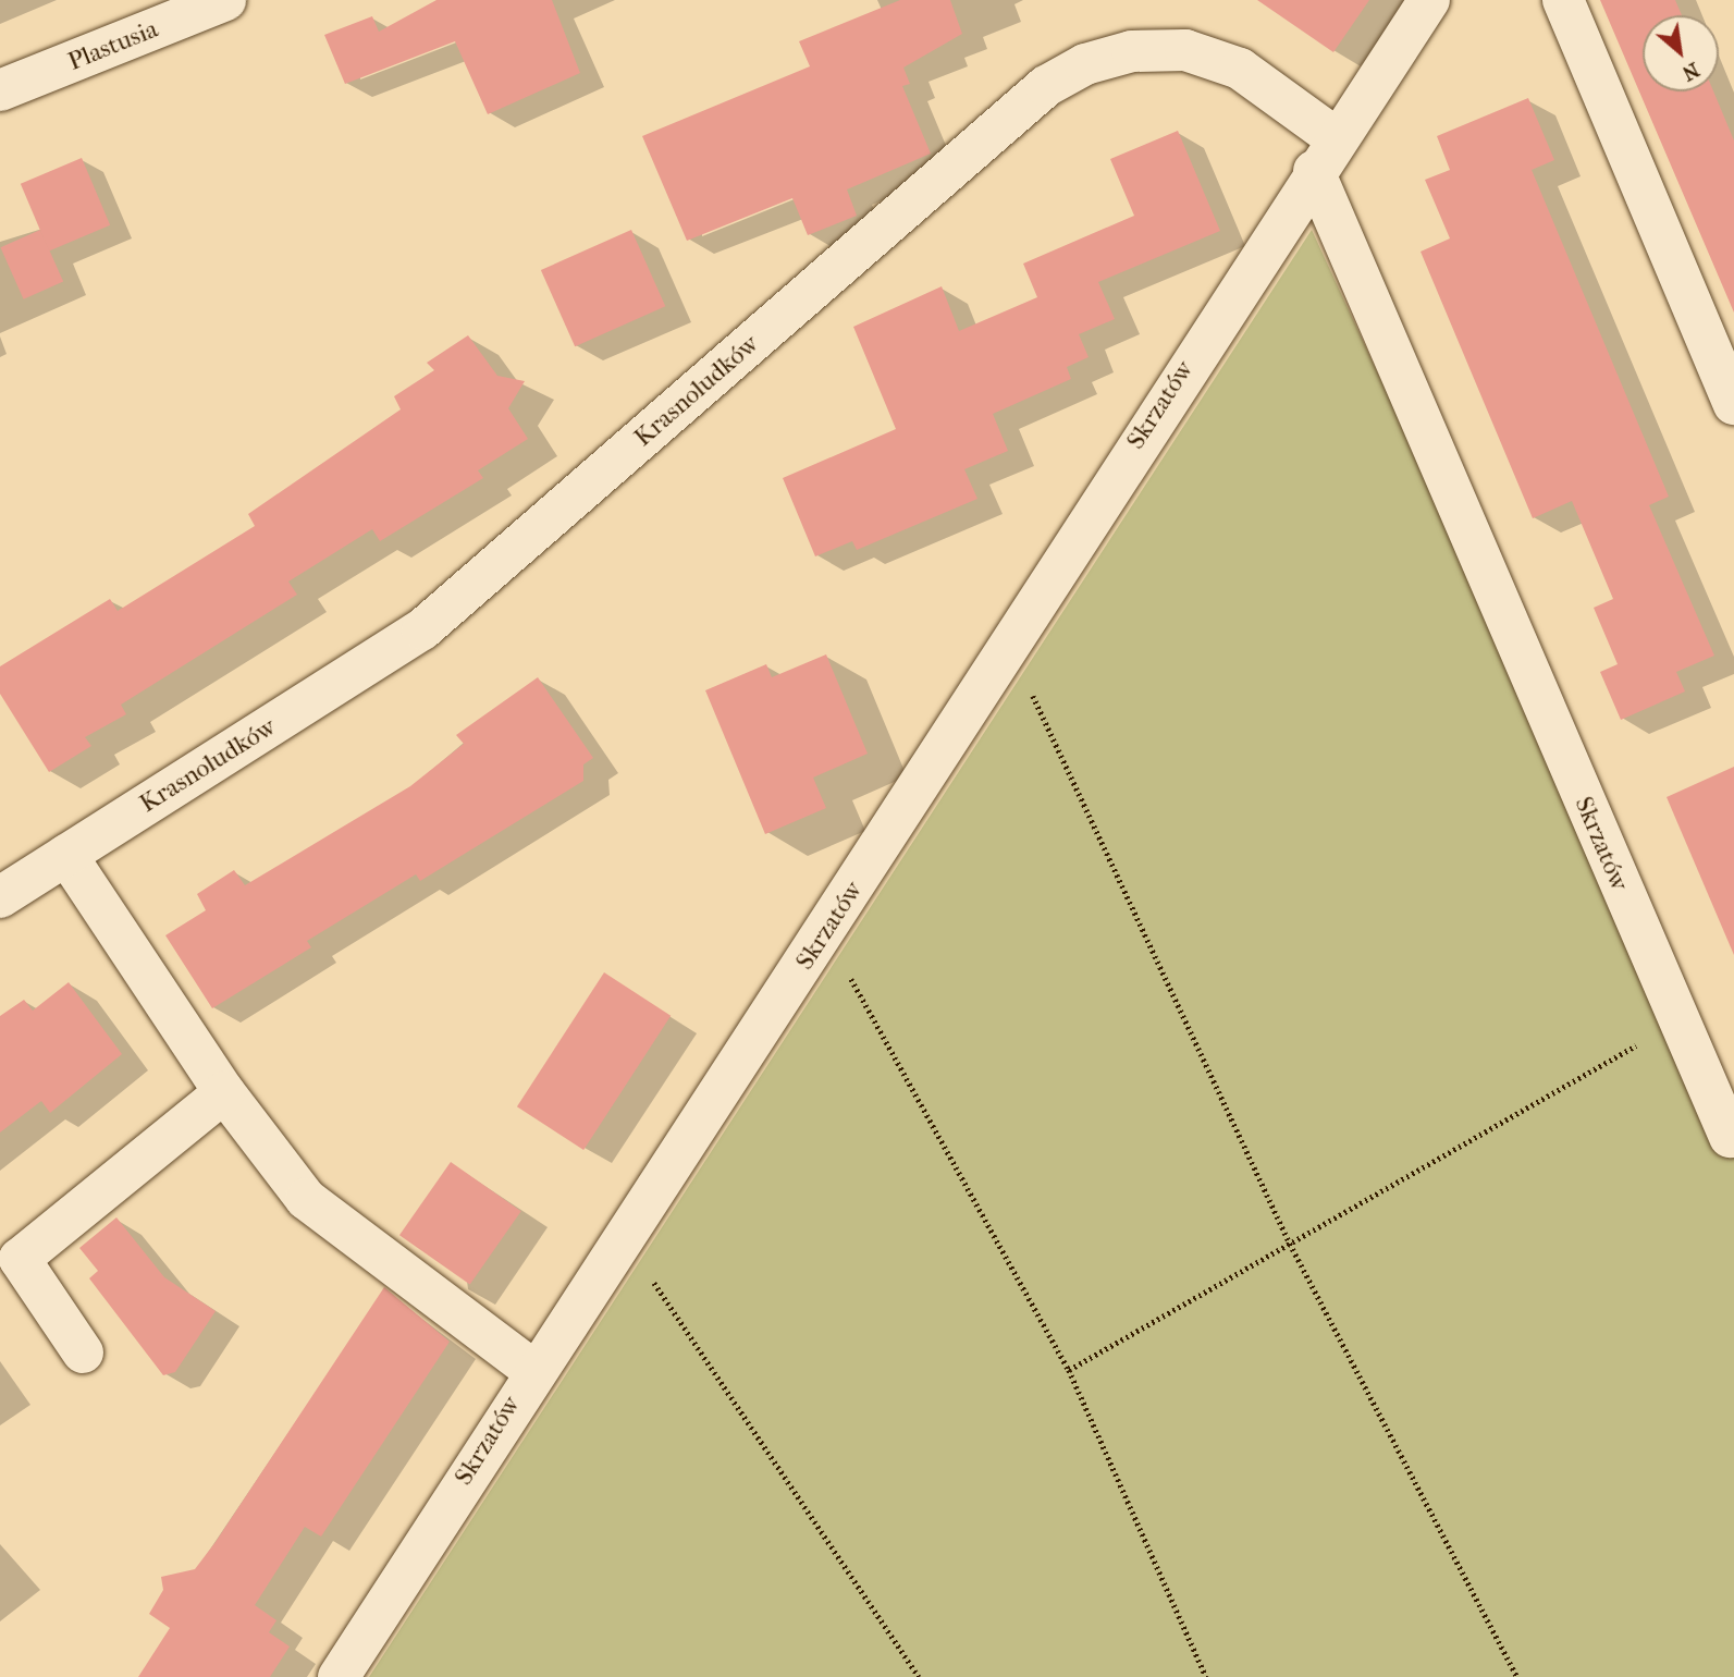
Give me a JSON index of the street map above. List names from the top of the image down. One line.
{"streets":{"street":["Plastusia","Krasnoludków","Skrzatów"]},"crossings":[["Krasnoludków","Skrzatów"]],"north":"bottom right"}
